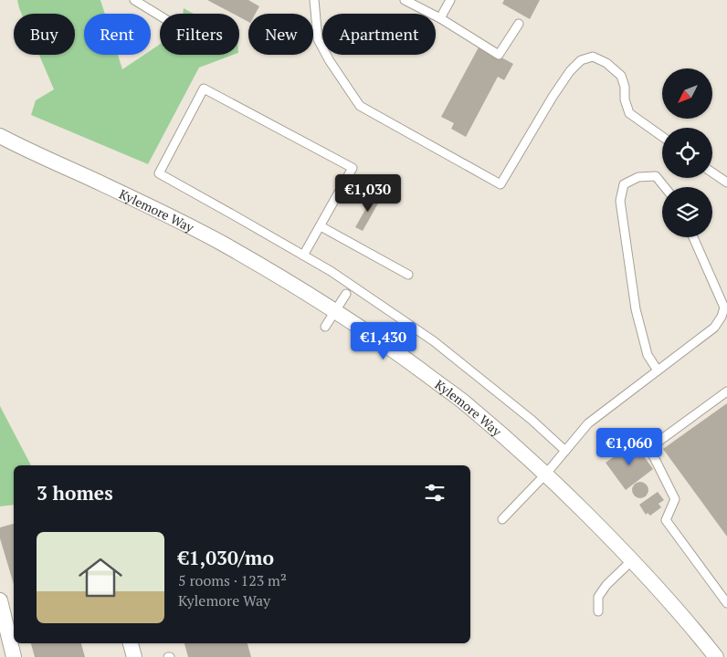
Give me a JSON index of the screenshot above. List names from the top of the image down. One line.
{"streets":{"street":["Kylemore Way"]},"north":"bottom left","page":{"chip":["Buy","Rent","Filters","New","Apartment"],"price":["€1,030","€1,430","€1,060"],"heading":"3 homes","list":[{"name":"€1,030/mo","note":"5 rooms · 123 m² · Kylemore Way"}]}}
